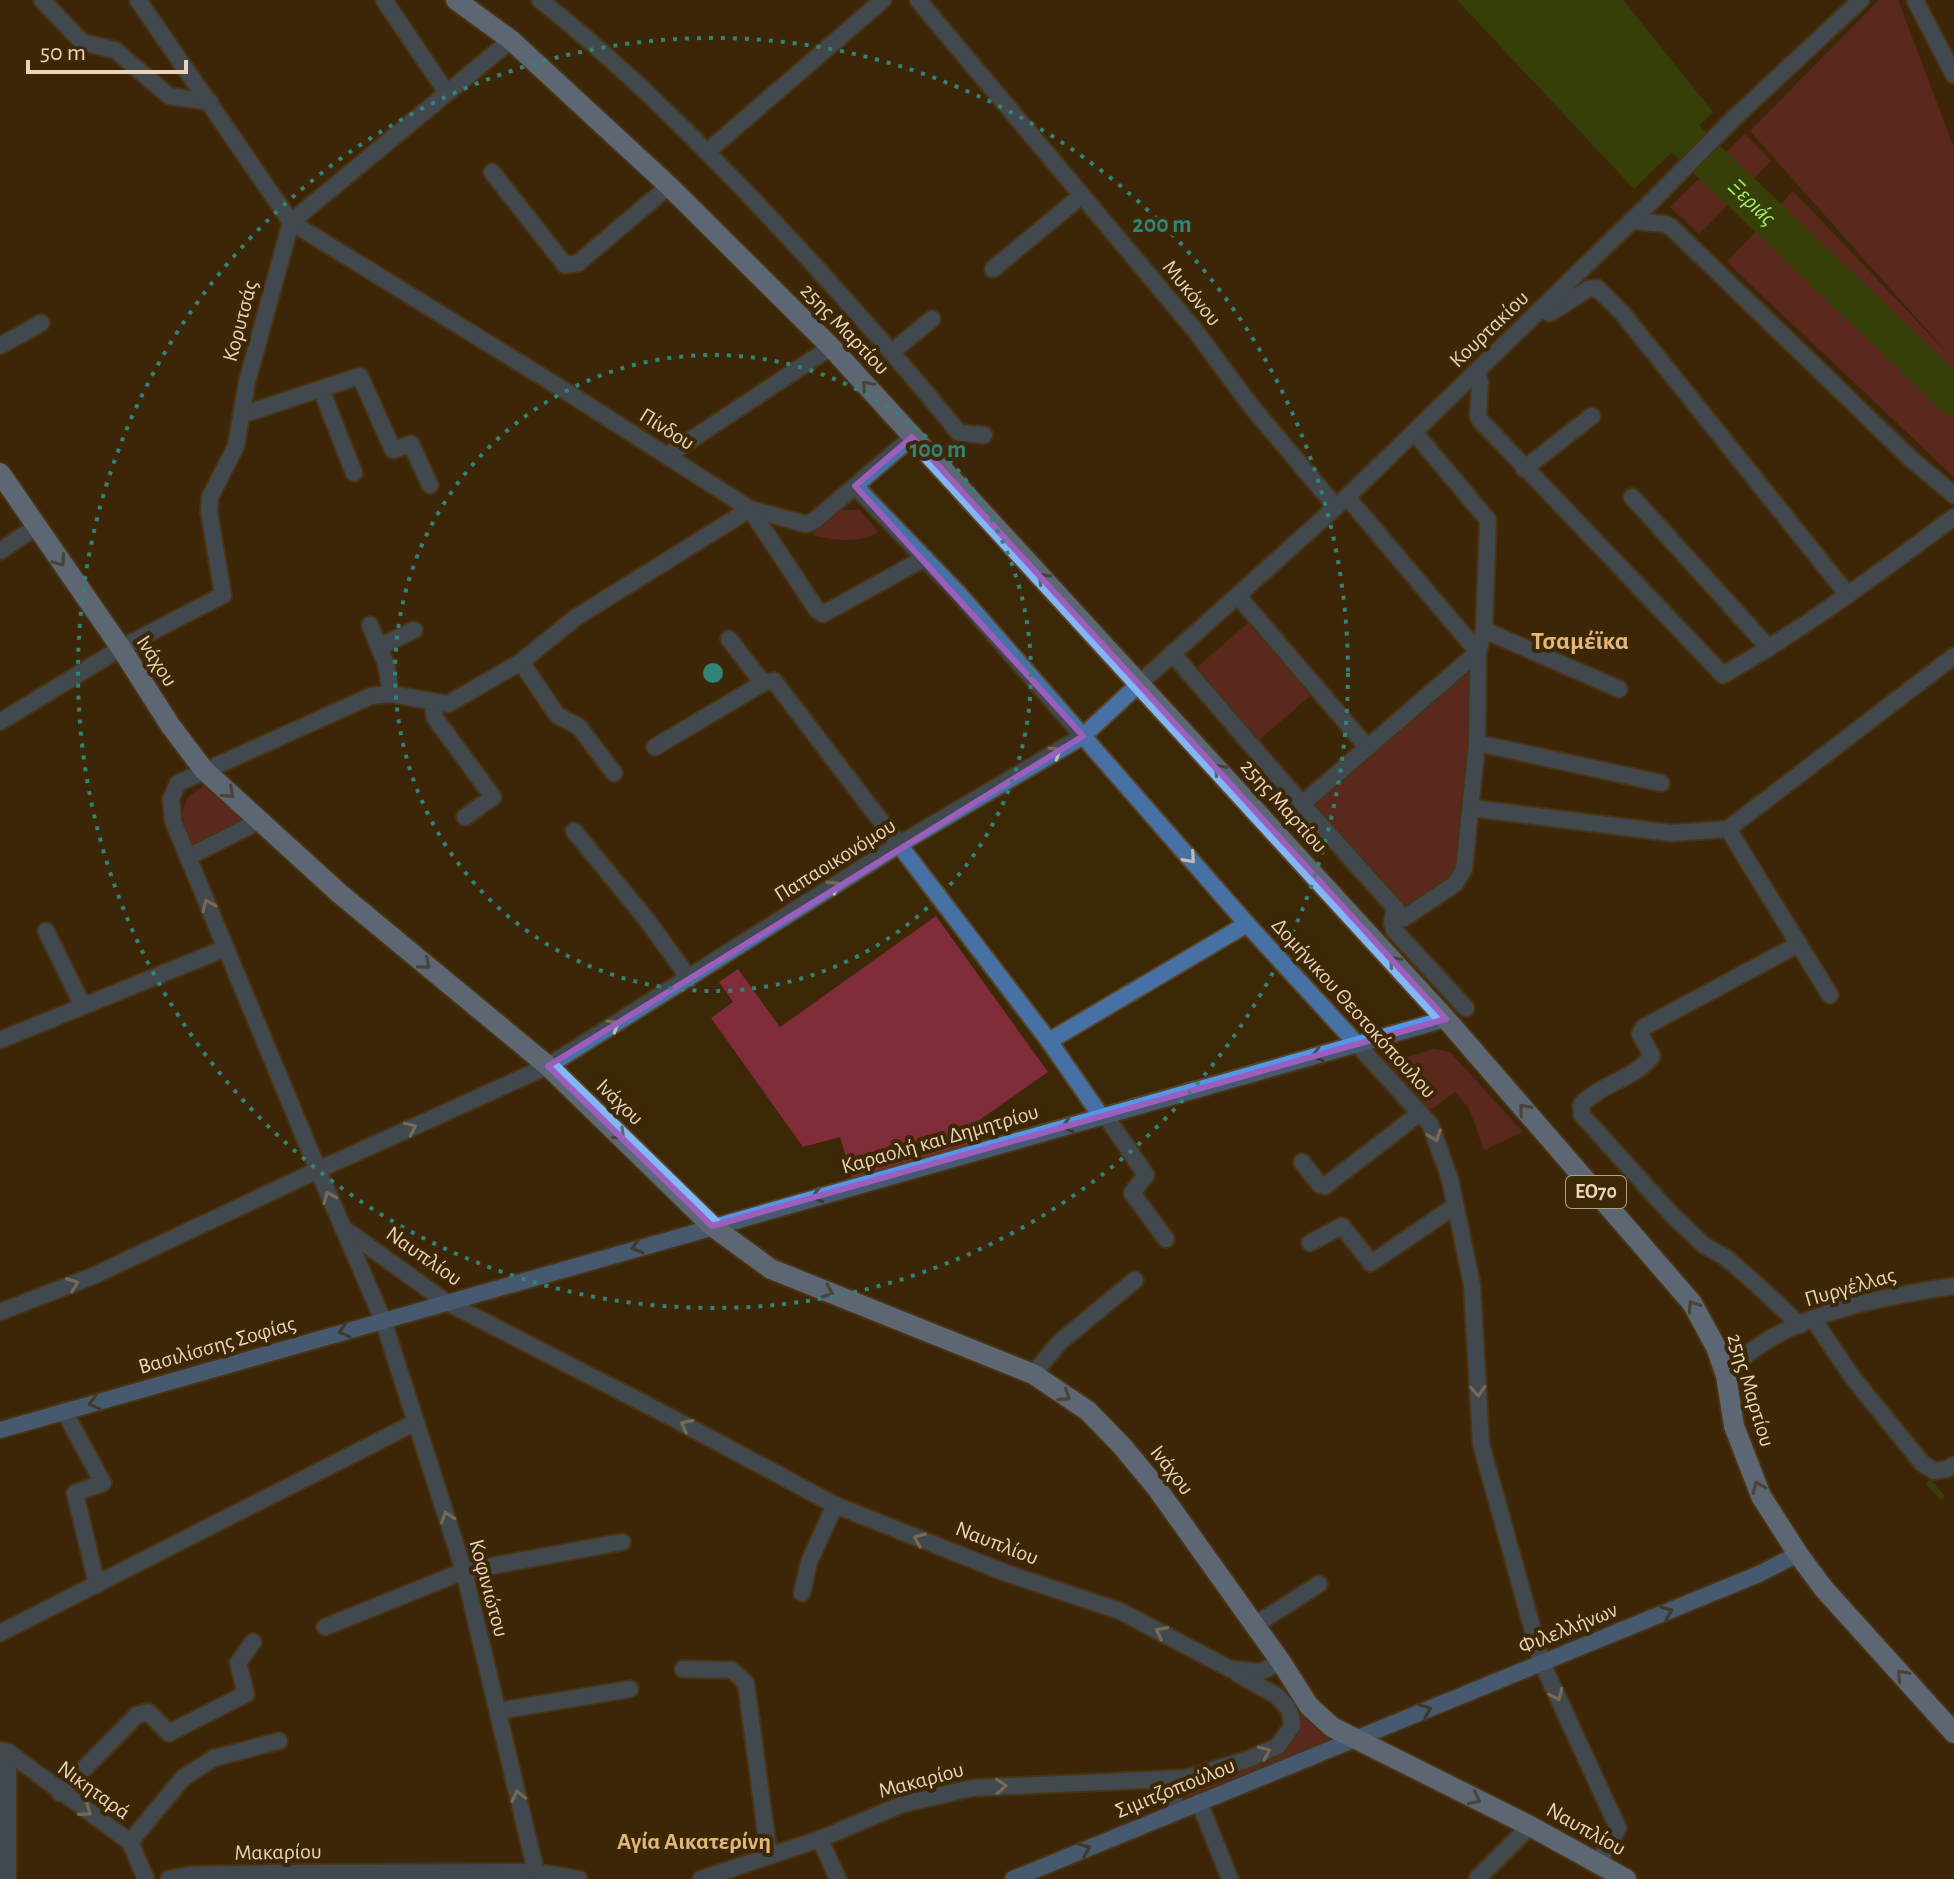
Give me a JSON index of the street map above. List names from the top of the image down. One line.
{"streets":{"main road":["25ης Μαρτίου","Ινάχου","Καραολή και Δημητρίου","ΕΟ70","Ναυπλίου","Βασιλίσσης Σοφίας","Φιλελλήνων","Σιμιτζοπούλου"],"street":["Μυκόνου","Κορυτσάς","Κουρτακίου","Πίνδου","Παπαοικονόμου","Δομήνικου Θεοτοκόπουλου","Πυργέλλας","Κοφινιώτου","Μακαρίου","Νικηταρά"]},"crossings":[["Μυκόνου","Κουρτακίου"],["Κορυτσάς","Πίνδου"],["Κορυτσάς","Ινάχου"],["25ης Μαρτίου","Κουρτακίου"],["25ης Μαρτίου","Παπαοικονόμου"],["25ης Μαρτίου","Καραολή και Δημητρίου"],["25ης Μαρτίου","Πυργέλλας"],["25ης Μαρτίου","Φιλελλήνων"],["Κουρτακίου","Παπαοικονόμου"],["Ινάχου","Παπαοικονόμου"],["Ινάχου","Καραολή και Δημητρίου"],["Ινάχου","Ναυπλίου"],["Ινάχου","Κοφινιώτου"],["Παπαοικονόμου","Δομήνικου Θεοτοκόπουλου"],["Παπαοικονόμου","Κοφινιώτου"],["Δομήνικου Θεοτοκόπουλου","Καραολή και Δημητρίου"],["Δομήνικου Θεοτοκόπουλου","Ναυπλίου"],["Δομήνικου Θεοτοκόπουλου","Φιλελλήνων"],["Καραολή και Δημητρίου","Ναυπλίου"],["Καραολή και Δημητρίου","Βασιλίσσης Σοφίας"],["Ναυπλίου","Βασιλίσσης Σοφίας"],["Ναυπλίου","Κοφινιώτου"],["Ναυπλίου","Φιλελλήνων"],["Ναυπλίου","Μακαρίου"],["Ναυπλίου","Σιμιτζοπούλου"],["Βασιλίσσης Σοφίας","Κοφινιώτου"],["Κοφινιώτου","Μακαρίου"],["Φιλελλήνων","Σιμιτζοπούλου"]],"one_way":["25ης Μαρτίου","Ινάχου","Παπαοικονόμου","Δομήνικου Θεοτοκόπουλου","Καραολή και Δημητρίου","Βασιλίσσης Σοφίας","Φιλελλήνων","Σιμιτζοπούλου","Νικηταρά"],"districts":["Τσαμέϊκα","Αγία Αικατερίνη"],"water":["Ξεριάς"],"scale_bar":"50 m","rings":["200 m","100 m"]}
